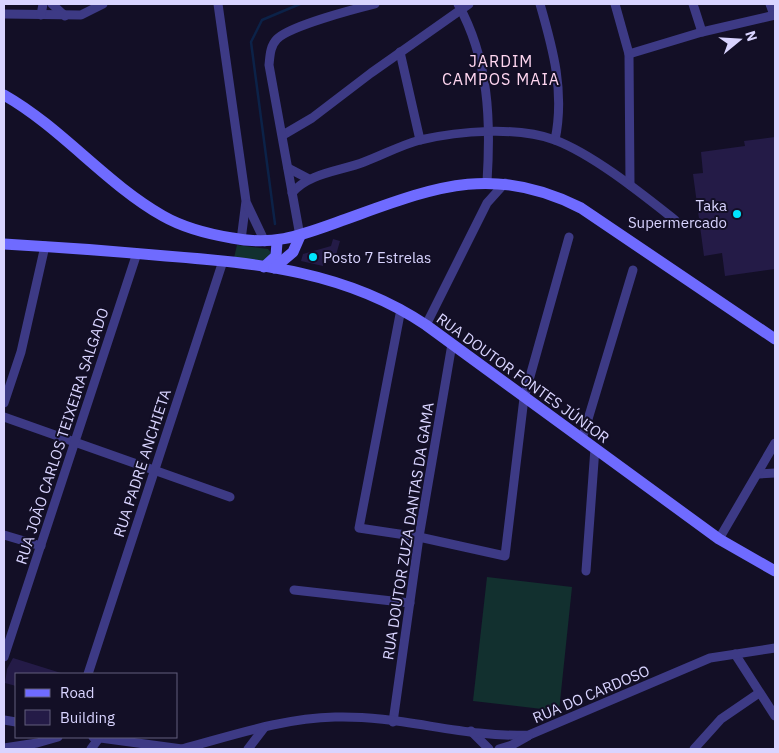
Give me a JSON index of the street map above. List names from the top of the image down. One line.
{"streets":{"street":["RUA DOUTOR FONTES JÚNIOR","RUA JOÃO CARLOS TEIXEIRA SALGADO","RUA PADRE ANCHIETA","RUA DOUTOR ZUZA DANTAS DA GAMA","RUA DO CARDOSO"]},"crossings":[["RUA DOUTOR FONTES JÚNIOR","RUA JOÃO CARLOS TEIXEIRA SALGADO"],["RUA DOUTOR FONTES JÚNIOR","RUA PADRE ANCHIETA"],["RUA DOUTOR FONTES JÚNIOR","RUA DOUTOR ZUZA DANTAS DA GAMA"],["RUA DOUTOR ZUZA DANTAS DA GAMA","RUA DO CARDOSO"]],"districts":["JARDIM CAMPOS MAIA"],"places":["Taka Supermercado","Posto 7 Estrelas"],"legend":["Road","Building"],"north":"right"}
